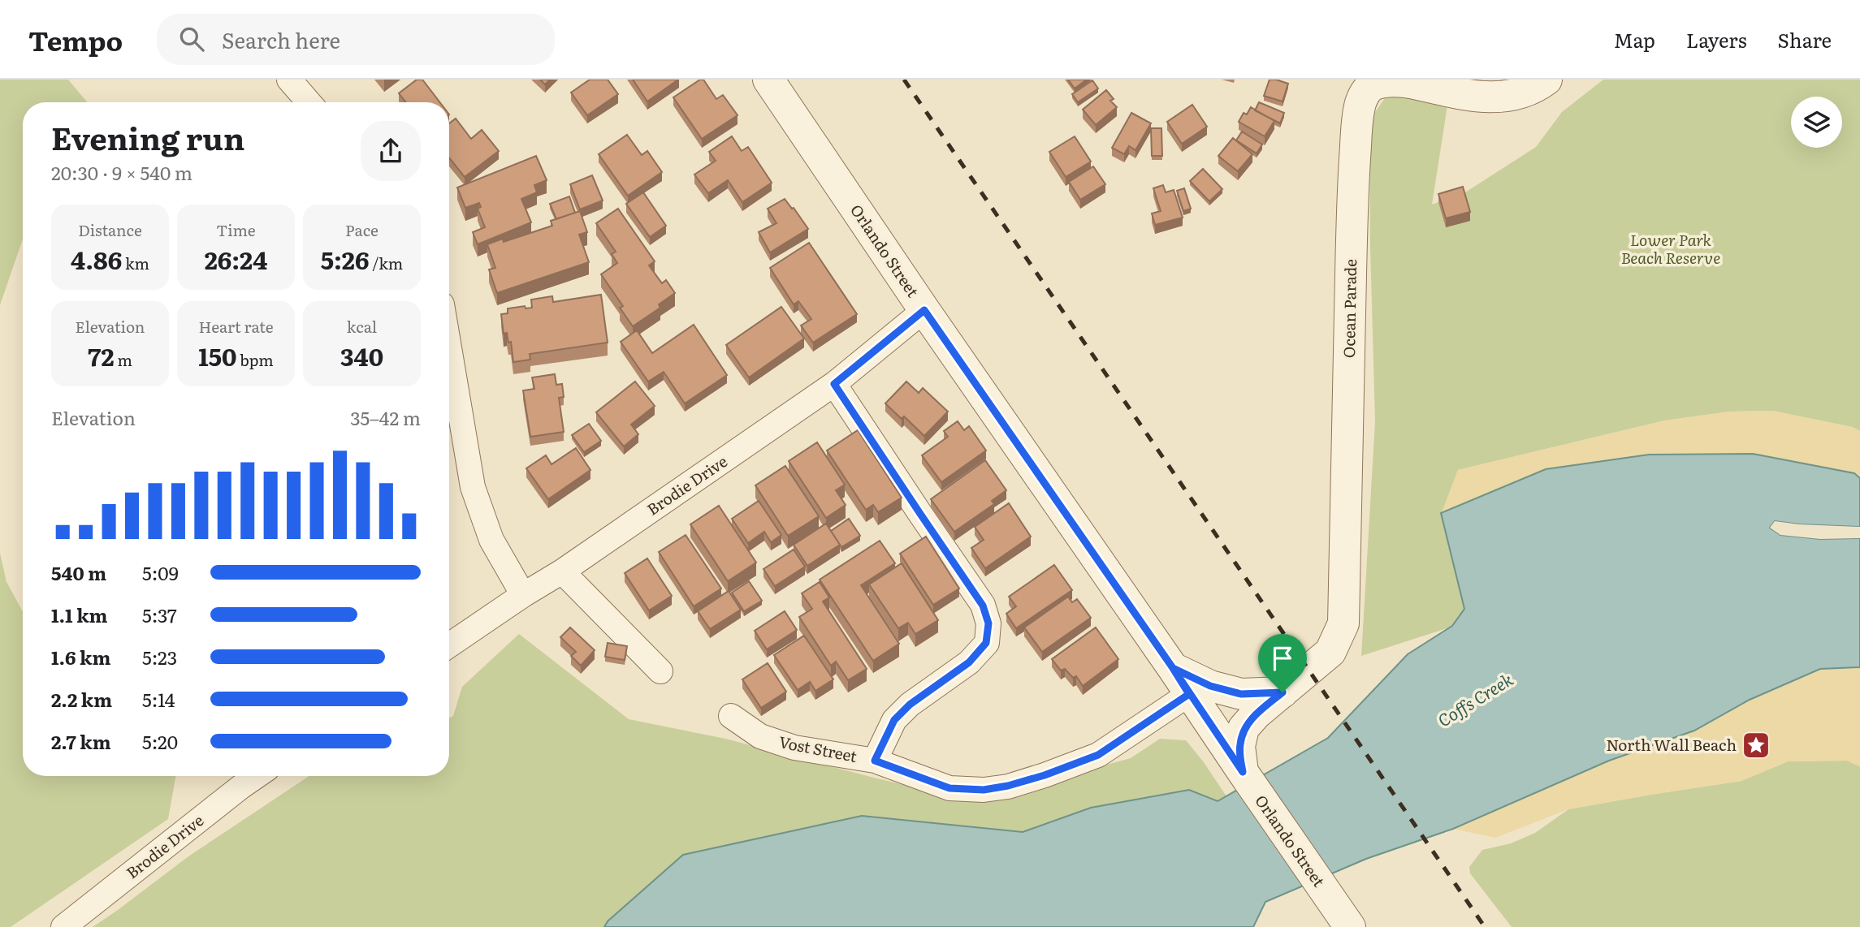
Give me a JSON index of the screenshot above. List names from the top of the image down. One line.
{"streets":{"street":["Orlando Street","Ocean Parade","Brodie Drive","Vost Street"]},"crossings":[["Orlando Street","Ocean Parade"],["Orlando Street","Brodie Drive"],["Orlando Street","Vost Street"]],"water":["Coffs Creek"],"parks":["Lower Park Beach Reserve"],"places":{"place":["North Wall Beach"]},"page":{"header":"Tempo","search":"Search here","nav":["Map","Layers","Share"],"heading":["Evening run","20:30 · 9 × 540 m"],"stats":[["Distance","4.86 km"],["Time","26:24"],["Pace","5:26 /km"],["Elevation","72 m"],["Heart rate","150 bpm"],["kcal","340"]],"chart":["Elevation","35–42 m"],"list":[{"name":"540 m","note":"5:09"},{"name":"1.1 km","note":"5:37"},{"name":"1.6 km","note":"5:23"},{"name":"2.2 km","note":"5:14"},{"name":"2.7 km","note":"5:20"}]}}
